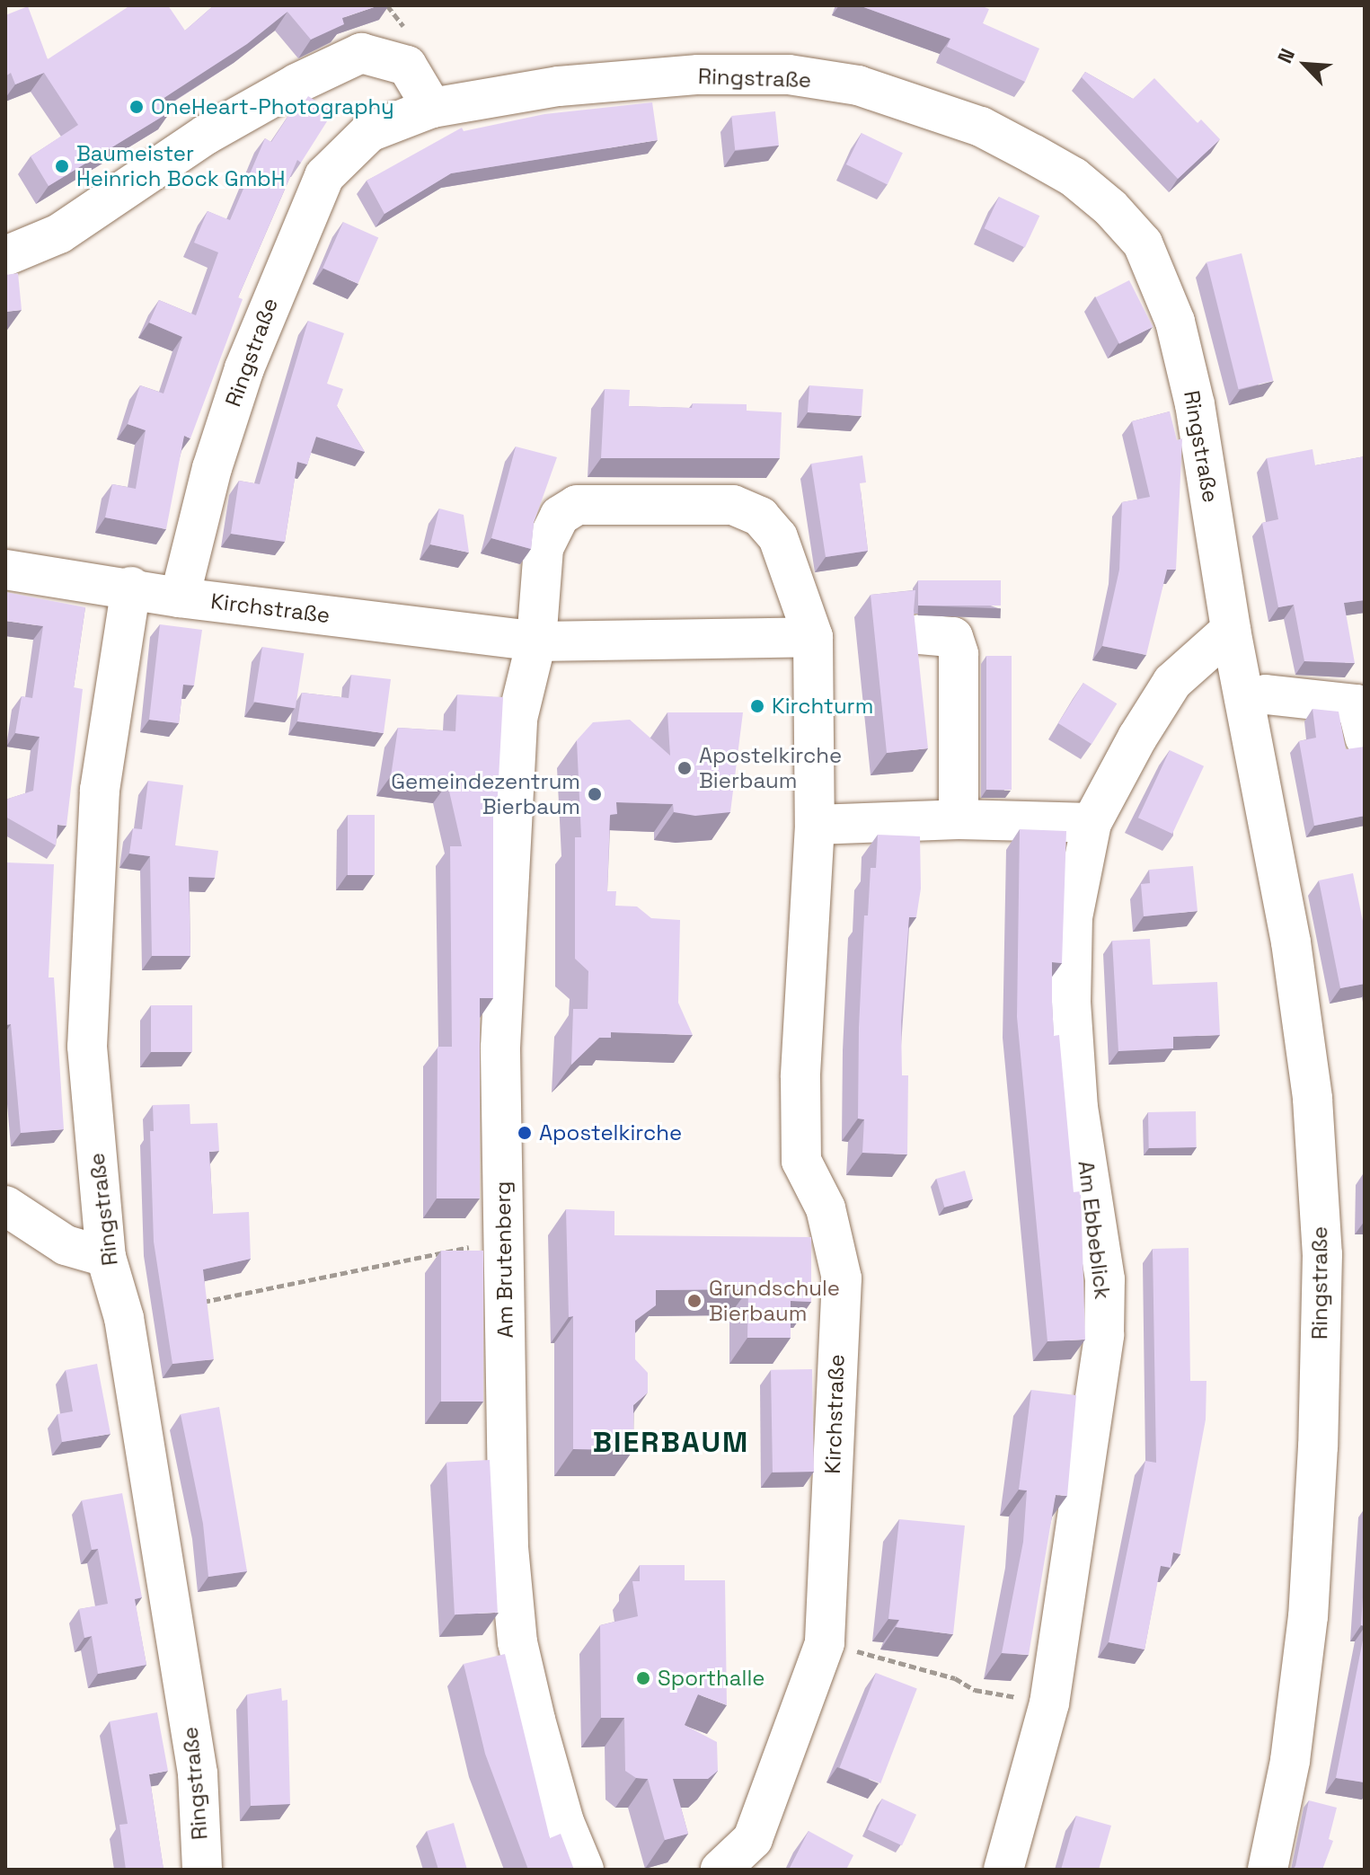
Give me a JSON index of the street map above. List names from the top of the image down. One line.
{"streets":{"street":["Ringstraße","Kirchstraße","Am Ebbeblick","Am Brutenberg"]},"crossings":[["Ringstraße","Kirchstraße"],["Ringstraße","Am Ebbeblick"],["Kirchstraße","Am Brutenberg"]],"districts":["BIERBAUM"],"places":["OneHeart-Photography","Baumeister Heinrich Bock GmbH","Kirchturm","Apostelkirche Bierbaum","Gemeindezentrum Bierbaum","Apostelkirche","Grundschule Bierbaum","Sporthalle"],"north":"top left"}
